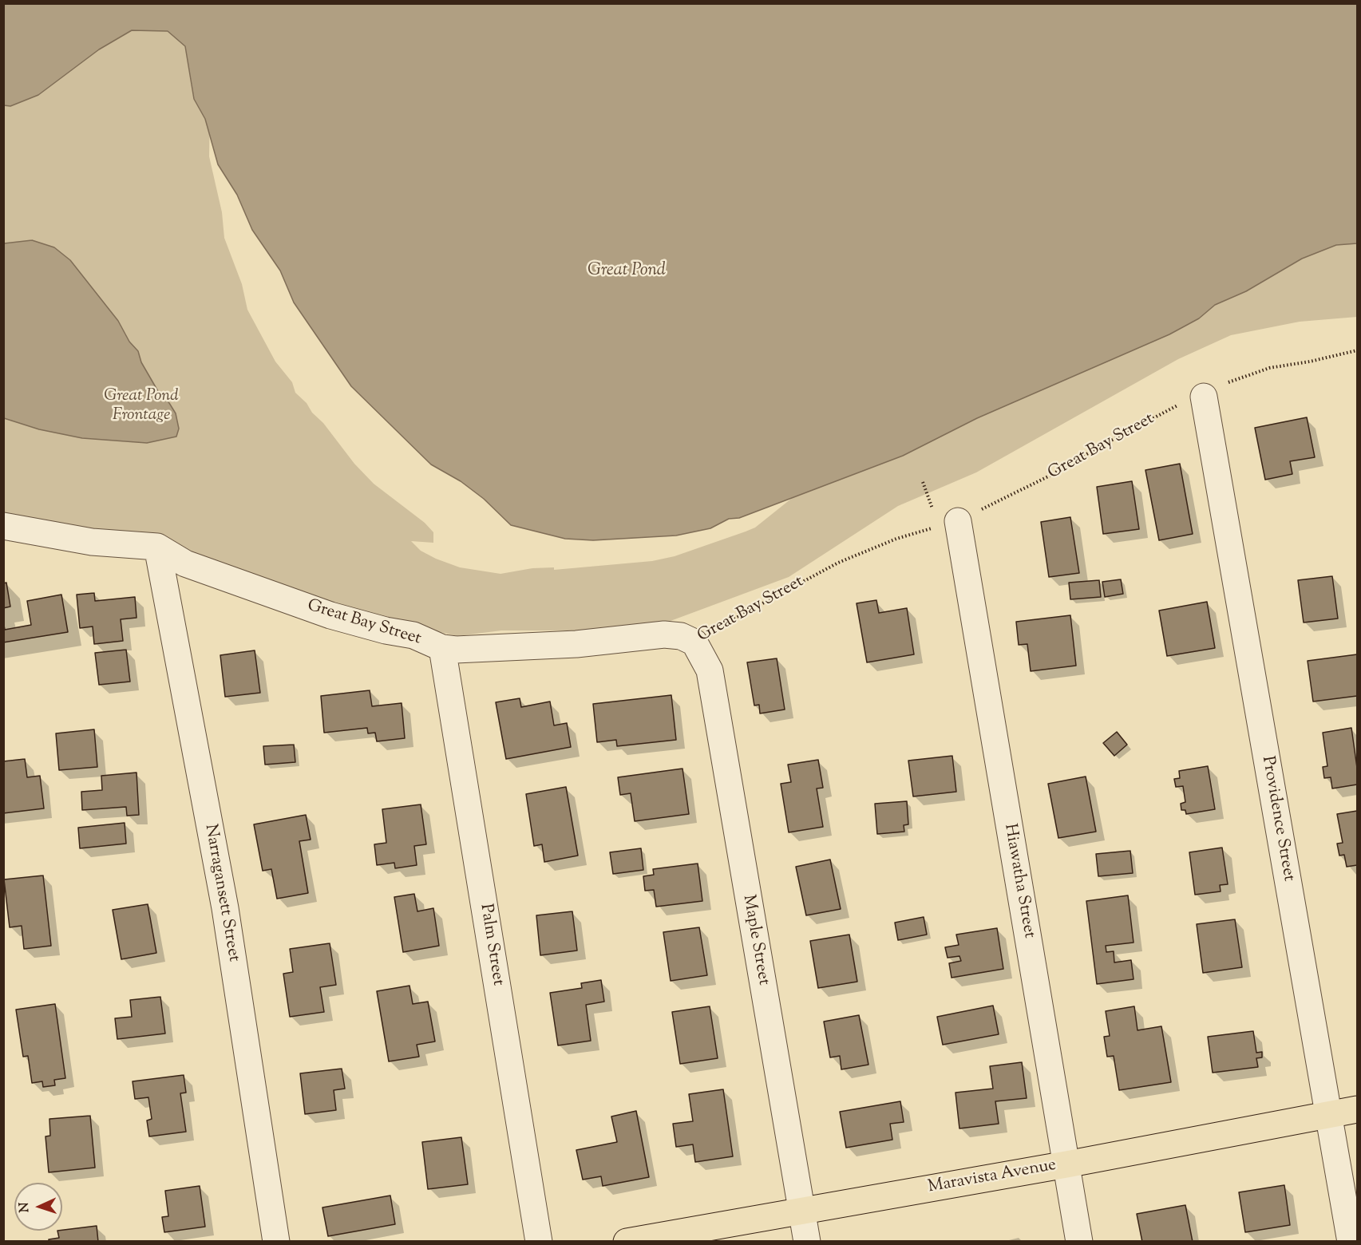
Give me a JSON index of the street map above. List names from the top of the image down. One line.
{"streets":{"main road":["Maravista Avenue"],"street":["Great Bay Street","Providence Street","Hiawatha Street","Narragansett Street","Maple Street","Palm Street"]},"crossings":[["Great Bay Street","Providence Street"],["Great Bay Street","Hiawatha Street"],["Great Bay Street","Narragansett Street"],["Great Bay Street","Maple Street"],["Great Bay Street","Palm Street"],["Providence Street","Maravista Avenue"],["Hiawatha Street","Maravista Avenue"],["Maple Street","Maravista Avenue"]],"water":["Great Pond"],"parks":["Great Pond Frontage"],"north":"left"}
